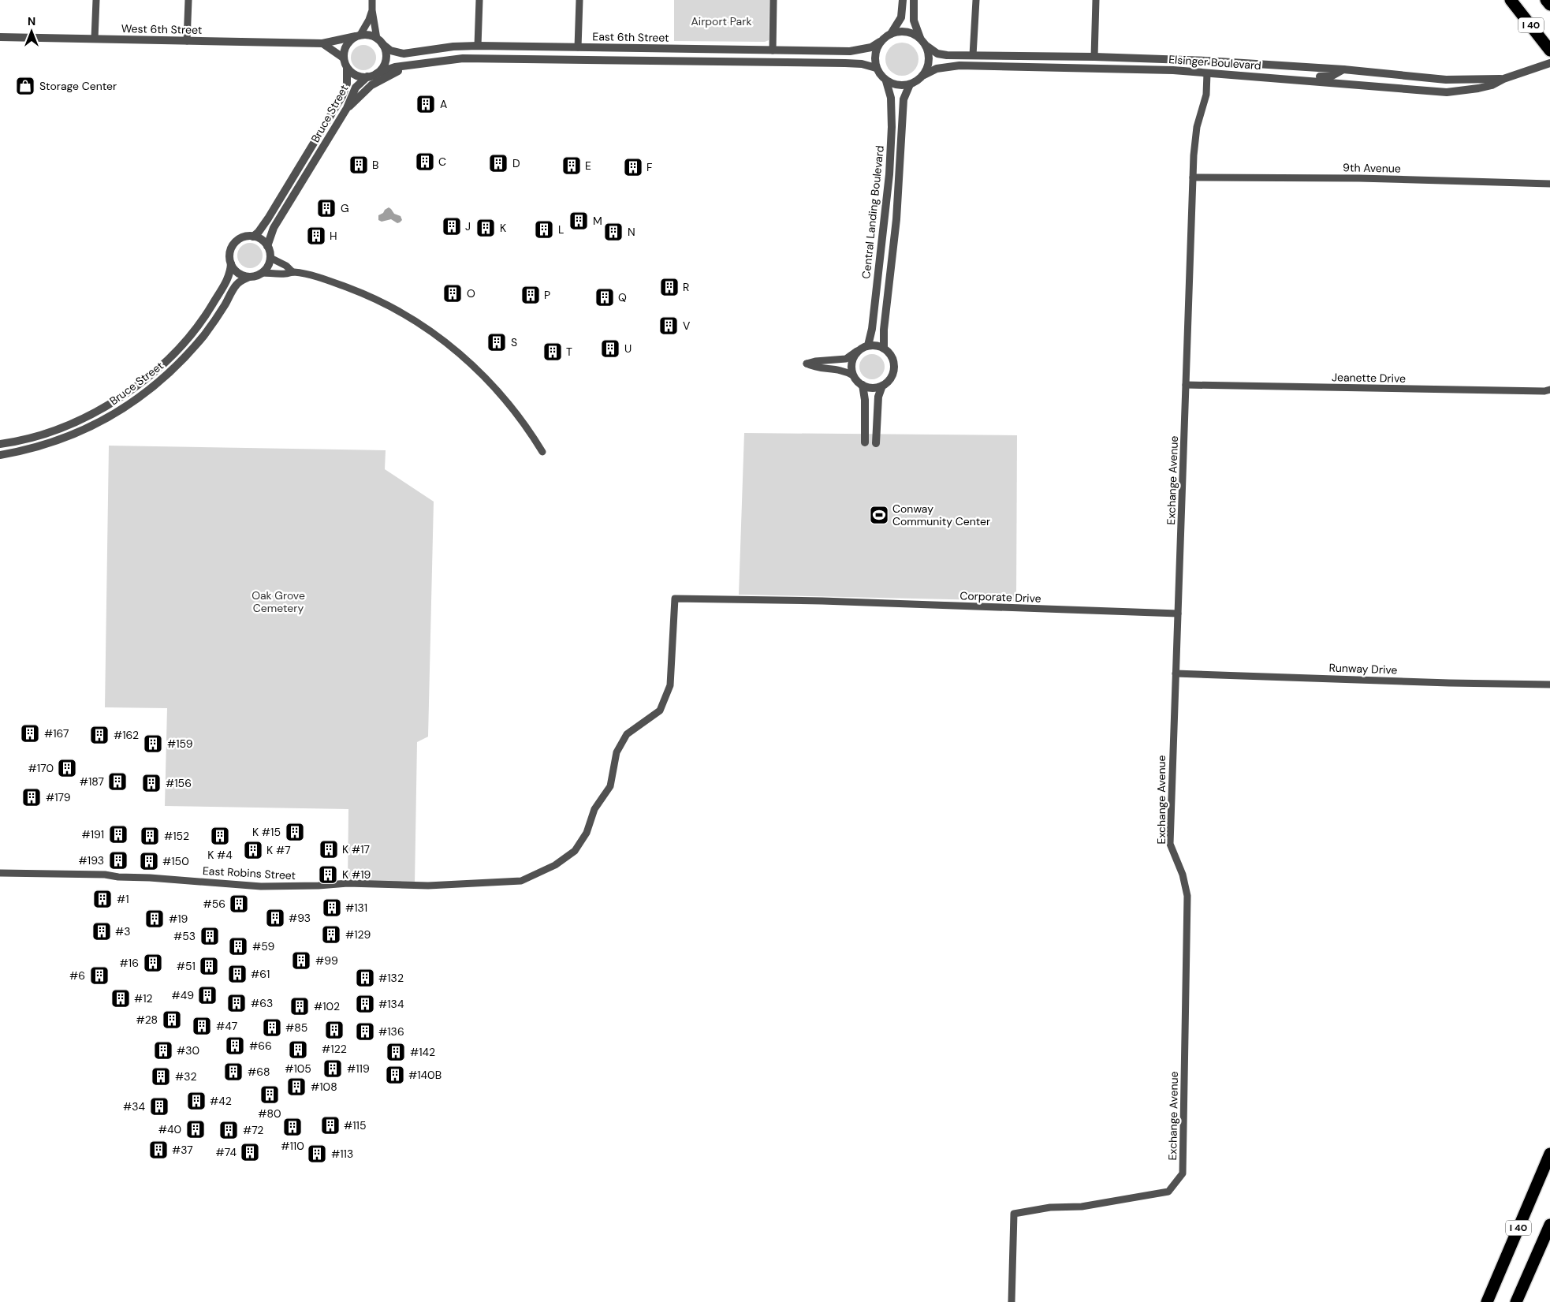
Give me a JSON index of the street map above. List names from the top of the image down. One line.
{"streets":{"highway":["I 40"],"street":["West 6th Street","East 6th Street","Elsinger Boulevard","Bruce Street","9th Avenue","Central Landing Boulevard","Jeanette Drive","Exchange Avenue","Corporate Drive","Runway Drive","East Robins Street"]},"crossings":[["West 6th Street","East 6th Street"],["West 6th Street","Bruce Street"],["East 6th Street","Elsinger Boulevard"],["East 6th Street","Bruce Street"],["East 6th Street","Central Landing Boulevard"],["Elsinger Boulevard","Central Landing Boulevard"],["Jeanette Drive","Exchange Avenue"],["Exchange Avenue","Corporate Drive"],["Exchange Avenue","Runway Drive"],["Corporate Drive","East Robins Street"]],"parks":["Airport Park","Oak Grove Cemetery"],"places":{"shop":["Storage Center"],"building":["A","C","D","B","E","F","G","M","J","K","L","N","H","R","O","P","Q","V","S","U","T","#167","#162","#159","#170","#187","#156","#179","K #15","#191","#152","K #4","K #17","K #7","#193","#150","K #19","#1","#56","#131","#93","#19","#3","#129","#53","#59","#99","#16","#51","#61","#6","#132","#49","#12","#63","#134","#102","#28","#47","#85","#122","#136","#66","#105","#30","#142","#119","#68","#140B","#32","#108","#80","#42","#34","#115","#110","#40","#72","#37","#74","#113"],"sports":["Conway Community Center"]},"north":"top"}
